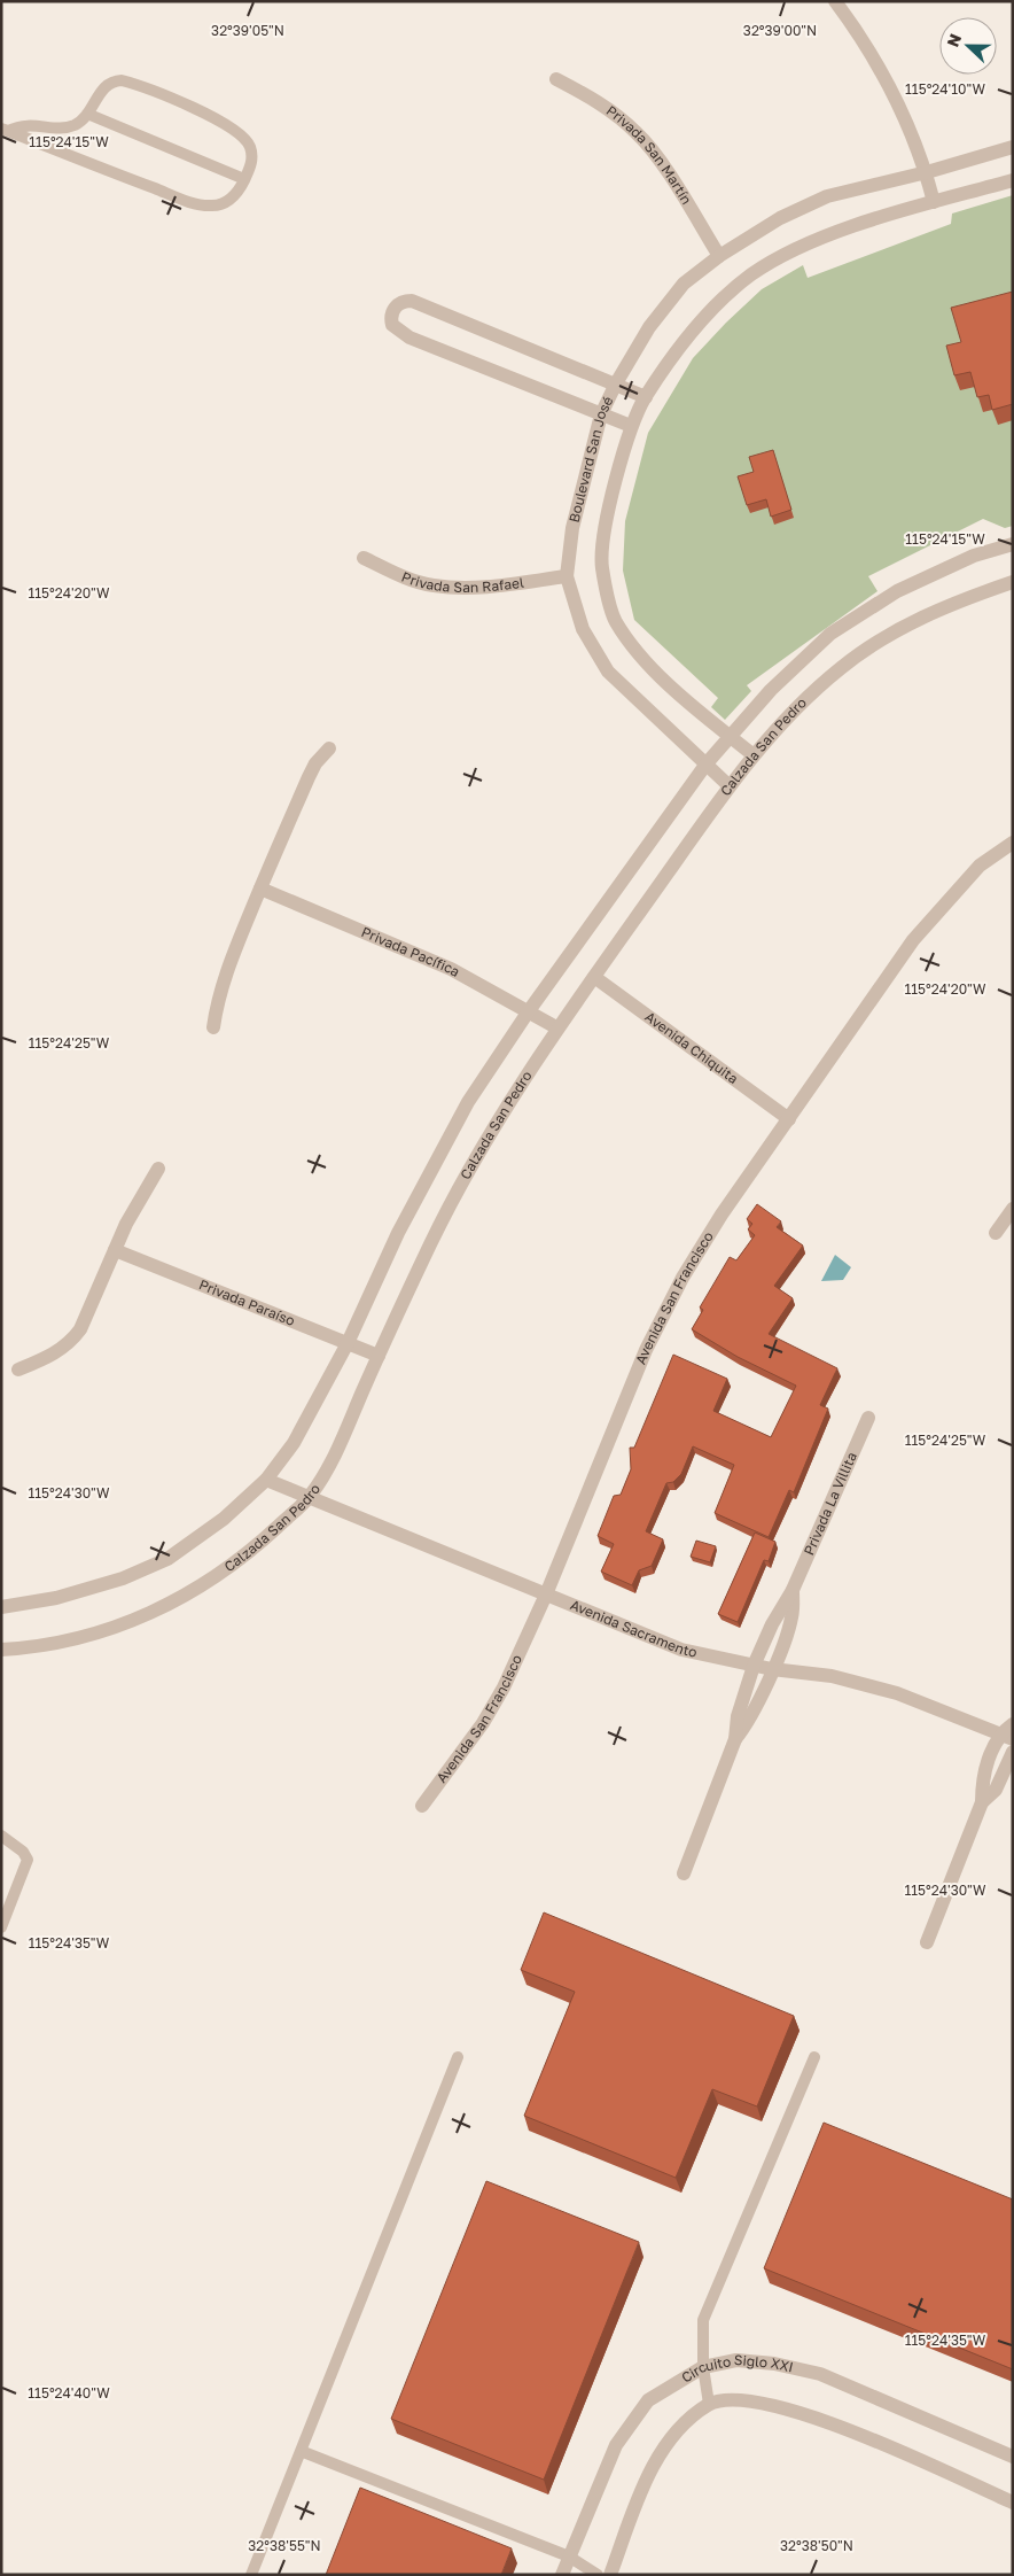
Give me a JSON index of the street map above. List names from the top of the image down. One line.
{"streets":{"street":["Privada San Martín","Boulevard San José","Privada San Rafael","Calzada San Pedro","Privada Pacífica","Avenida Chiquita","Avenida San Francisco","Privada Paraíso","Privada La Villita","Avenida Sacramento","Circuito Siglo XXI"]},"crossings":[["Privada San Martín","Boulevard San José"],["Boulevard San José","Privada San Rafael"],["Boulevard San José","Calzada San Pedro"],["Calzada San Pedro","Privada Pacífica"],["Calzada San Pedro","Avenida Chiquita"],["Calzada San Pedro","Privada Paraíso"],["Calzada San Pedro","Avenida Sacramento"],["Avenida Chiquita","Avenida San Francisco"],["Avenida San Francisco","Avenida Sacramento"],["Privada La Villita","Avenida Sacramento"]],"north":"left","coordinates":["32°39'05\"N","32°39'00\"N","115°24'10\"W","115°24'15\"W","115°24'20\"W","115°24'25\"W","115°24'30\"W","115°24'35\"W","115°24'40\"W","32°38'55\"N","32°38'50\"N"]}
